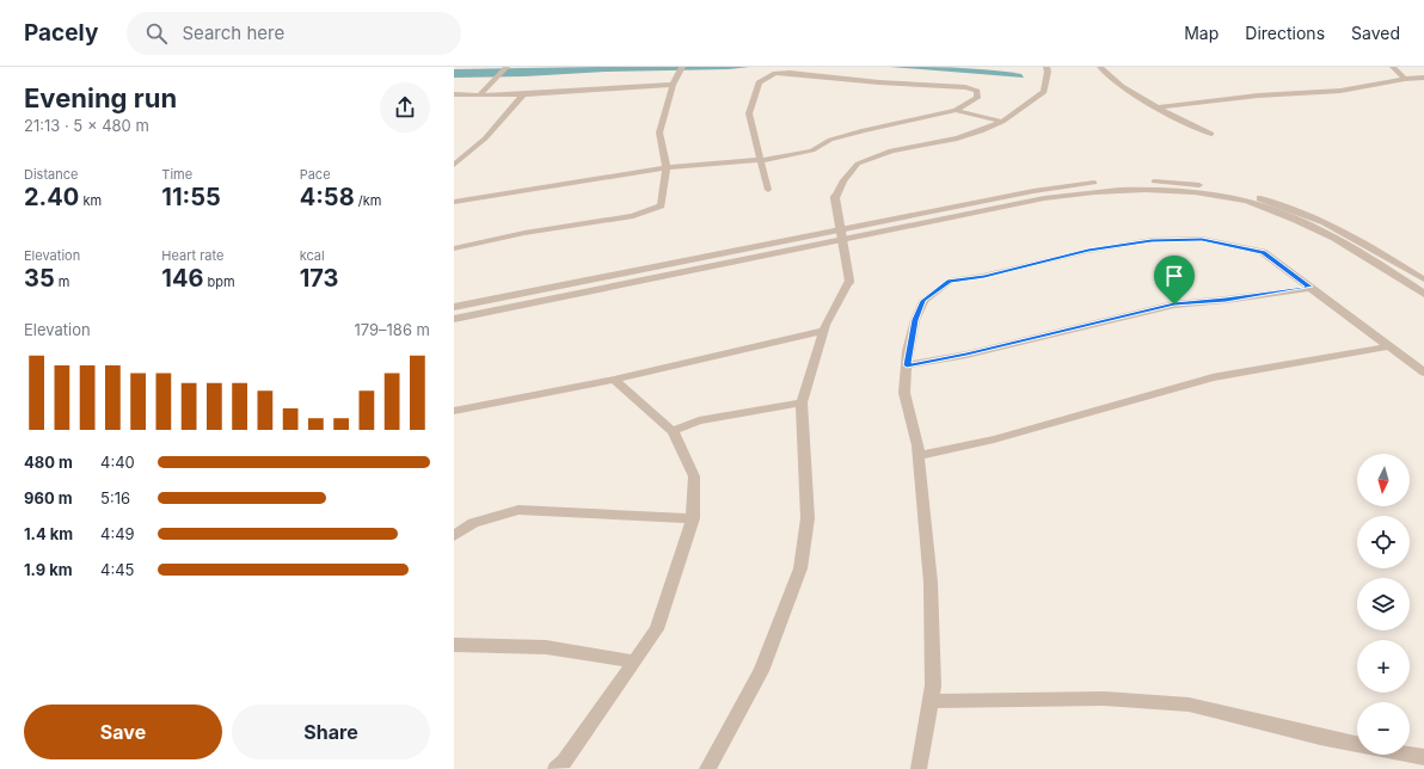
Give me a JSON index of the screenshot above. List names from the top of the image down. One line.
{"north":"bottom","page":{"header":"Pacely","search":"Search here","nav":["Map","Directions","Saved"],"heading":["Evening run","21:13 · 5 × 480 m"],"stats":[["Distance","2.40 km"],["Time","11:55"],["Pace","4:58 /km"],["Elevation","35 m"],["Heart rate","146 bpm"],["kcal","173"]],"chart":["Elevation","179–186 m"],"list":[{"name":"480 m","note":"4:40"},{"name":"960 m","note":"5:16"},{"name":"1.4 km","note":"4:49"},{"name":"1.9 km","note":"4:45"}],"map_buttons":["+","−"],"buttons":["Save","Share"]}}
